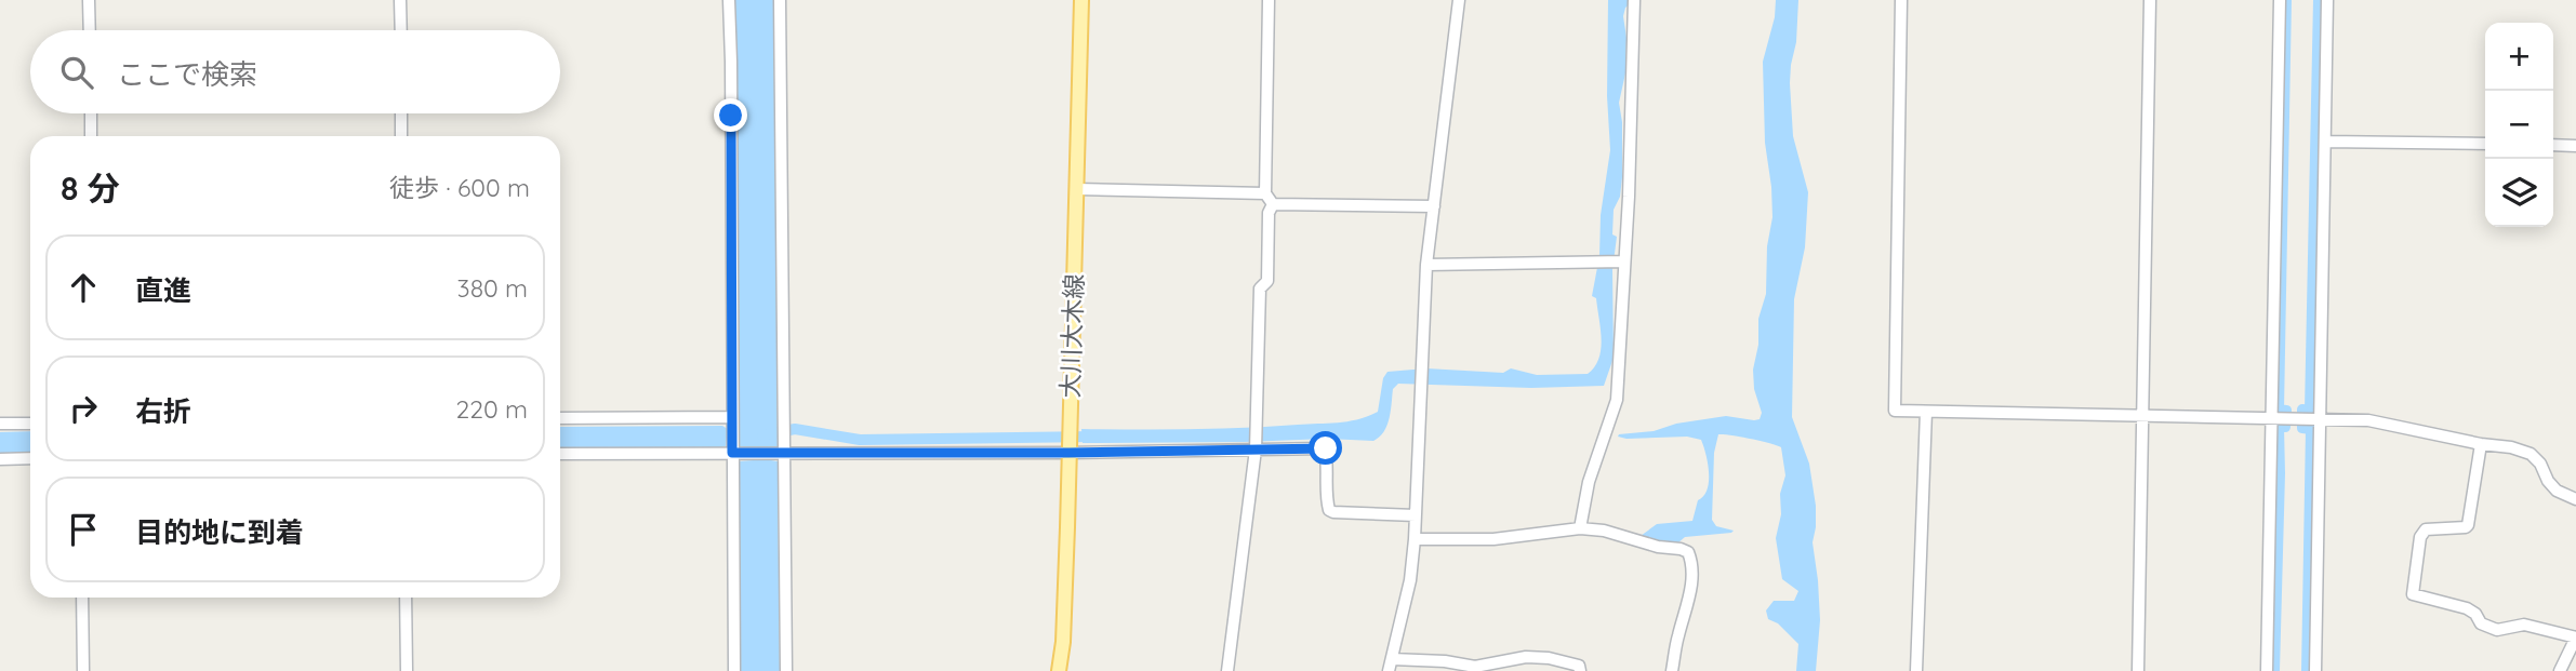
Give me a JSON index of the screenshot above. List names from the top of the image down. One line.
{"streets":{"main road":["大川大木線"]},"page":{"map_buttons":["+","−"],"search":"ここで検索","heading":["8 分","徒歩 · 600 m"],"list":[["直進","380 m"],["右折","220 m"],"目的地に到着"]}}
